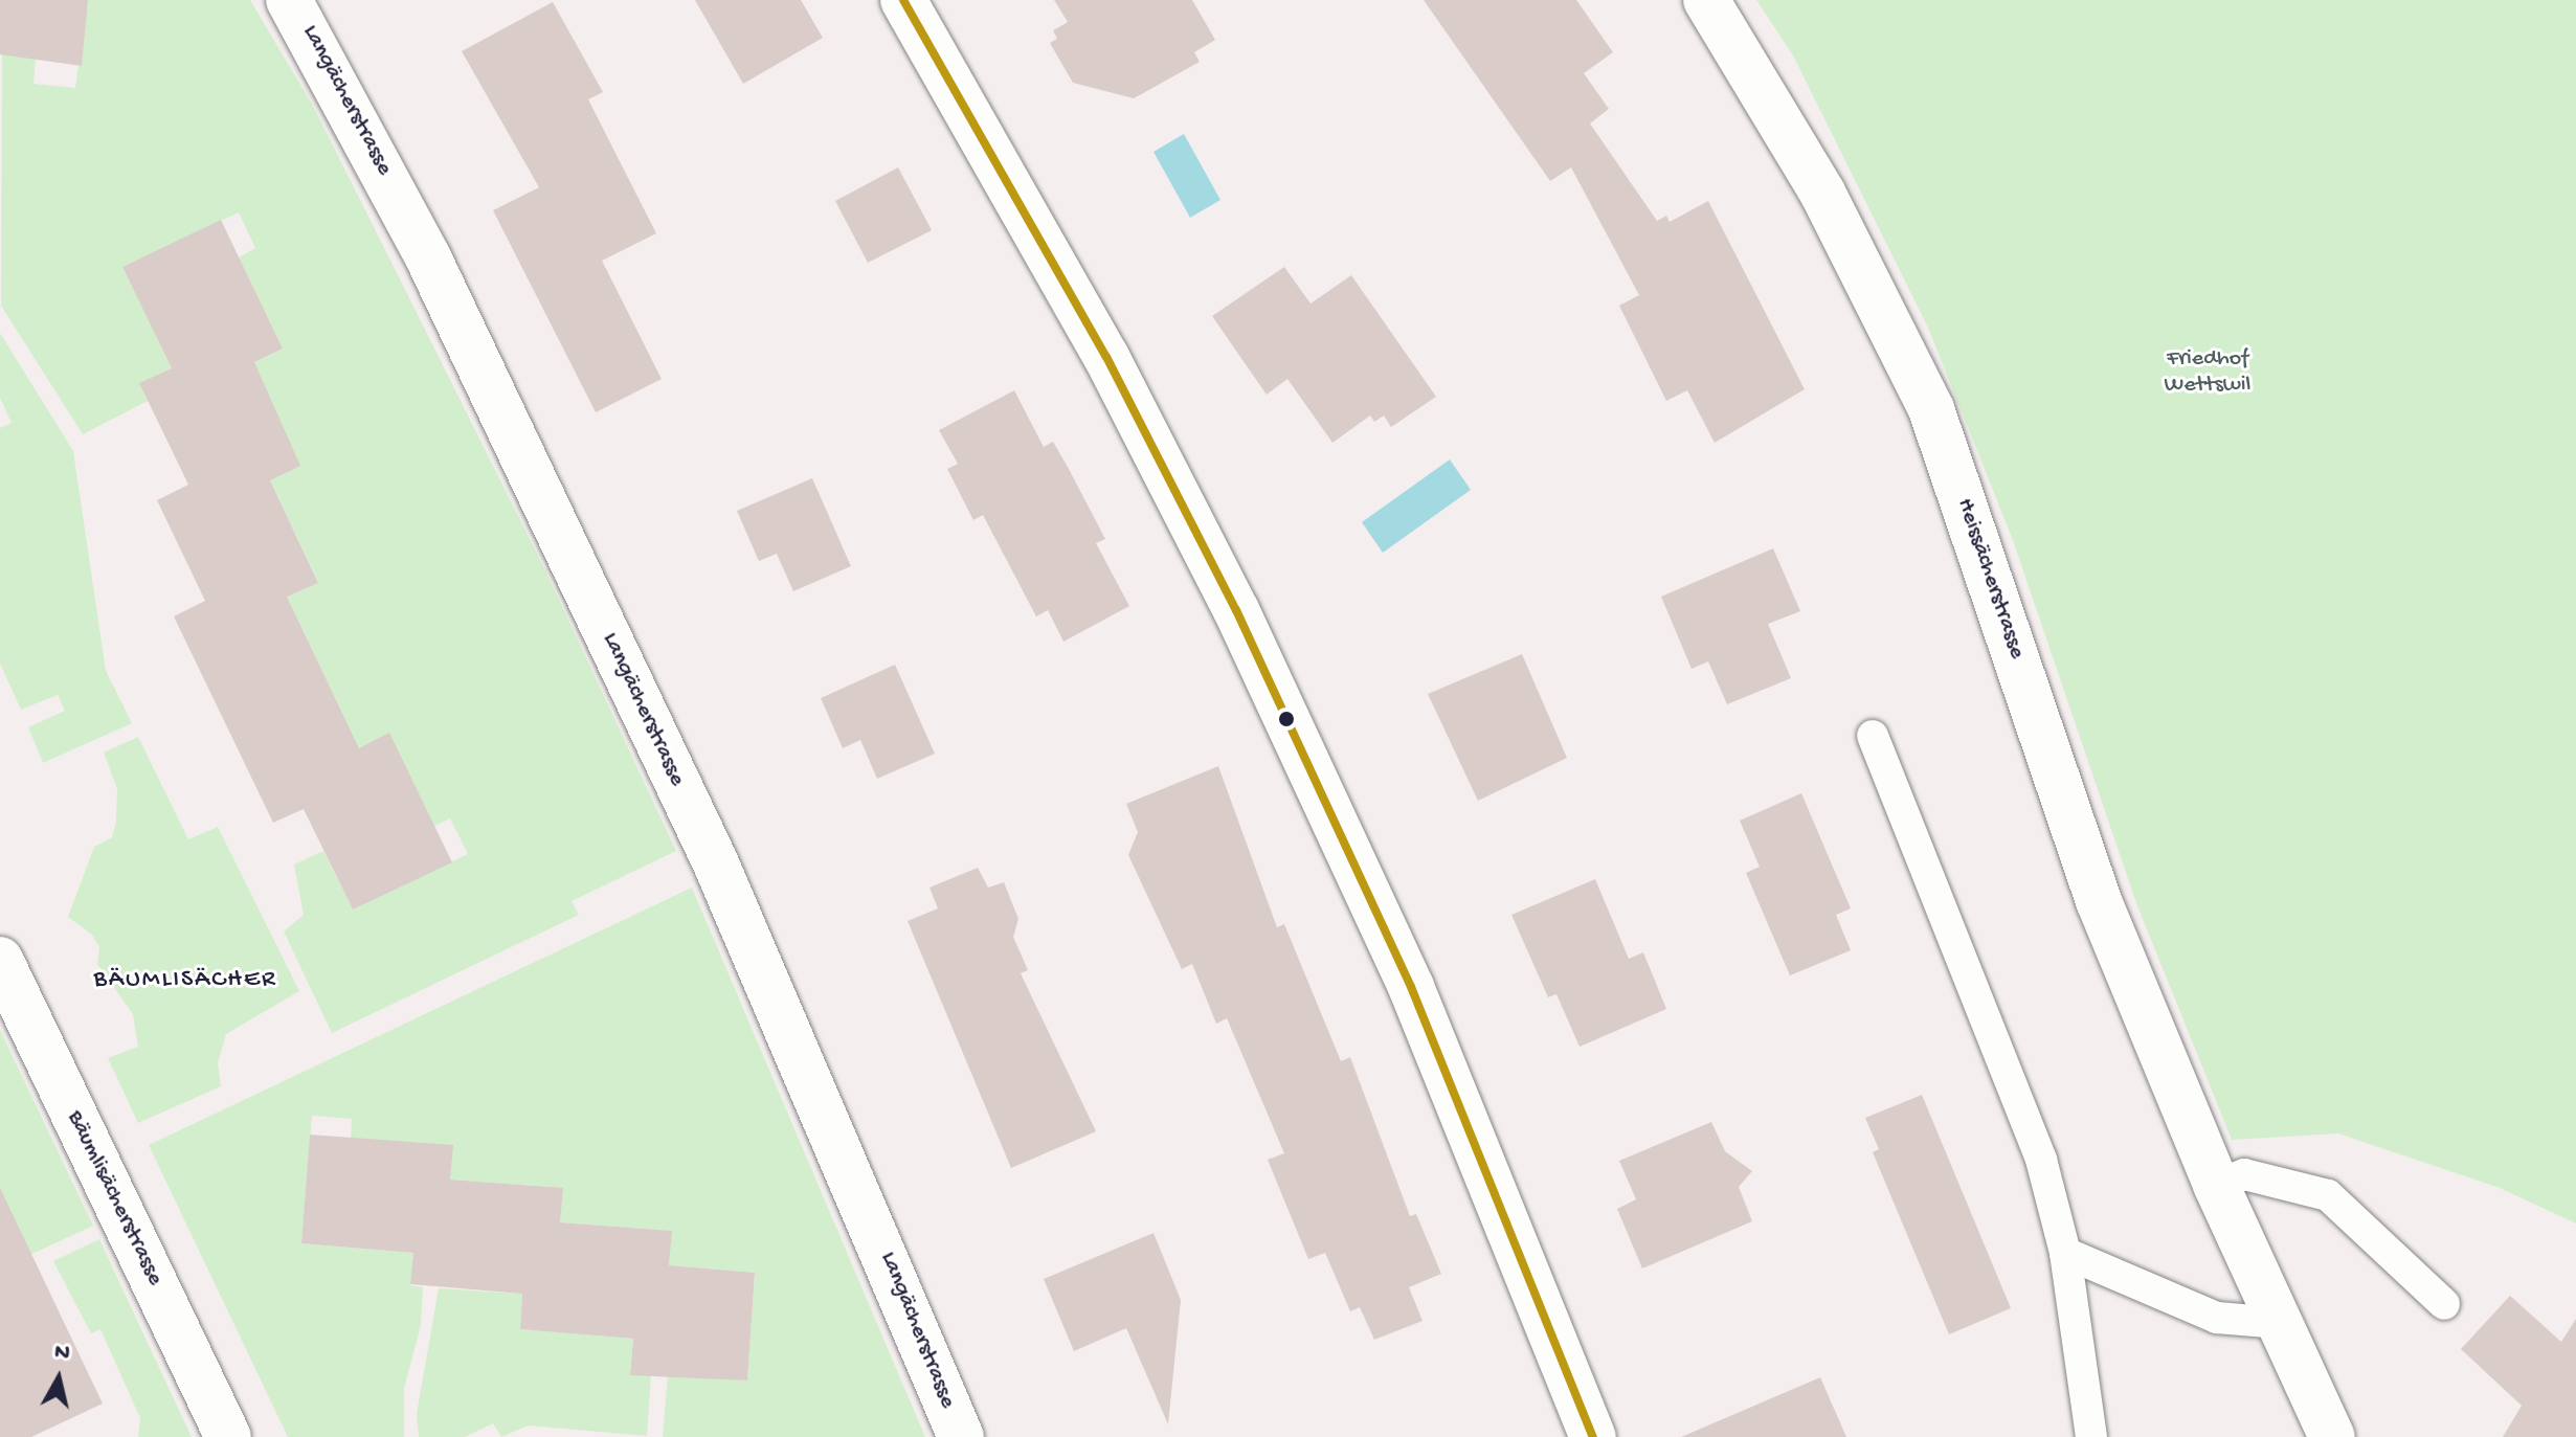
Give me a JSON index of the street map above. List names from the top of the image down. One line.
{"streets":{"street":["Langächerstrasse","Heissächerstrasse","Bäumlisächerstrasse"]},"districts":["BÄUMLISÄCHER"],"parks":["Friedhof Wettswil"],"north":"top"}
